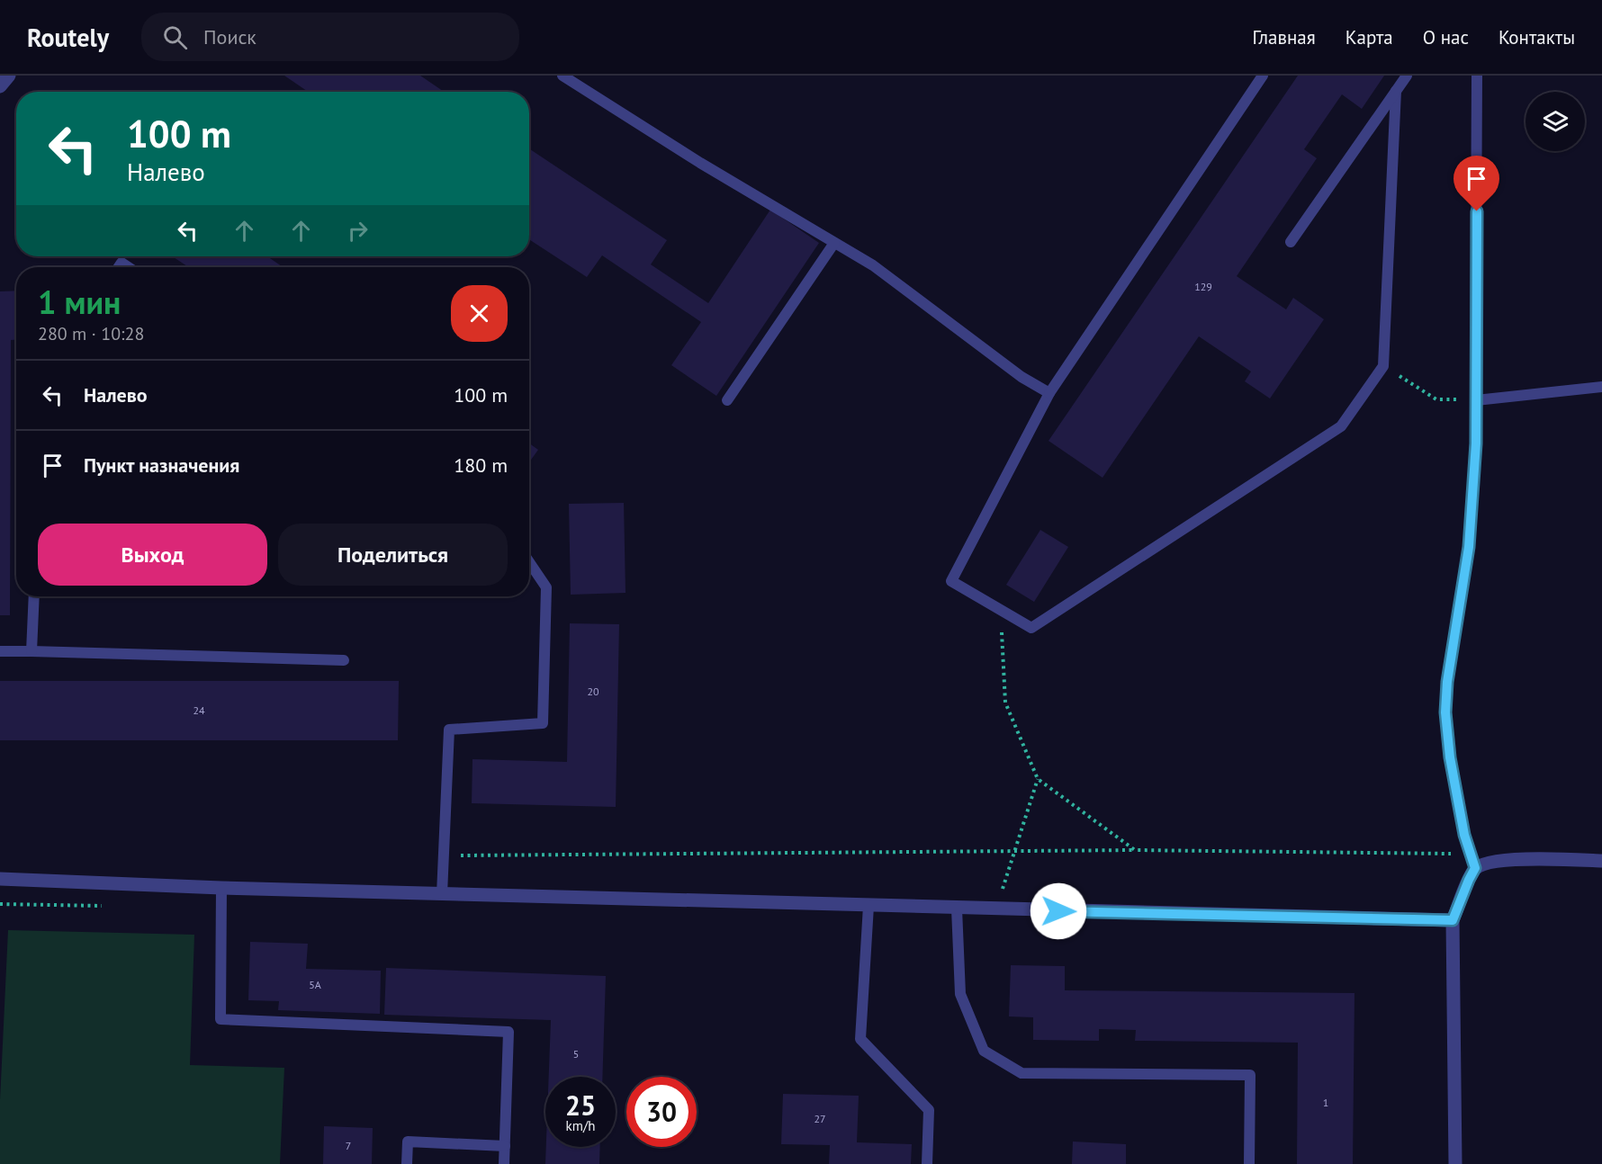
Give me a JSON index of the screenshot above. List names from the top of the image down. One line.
{"house_numbers":["129","20","24","5А","5","1","27","7"],"page":{"header":"Routely","search":"Поиск","nav":["Главная","Карта","О нас","Контакты"],"turn":["100 m","Налево"],"heading":["1 мин","280 m · 10:28"],"list":[{"name":"Налево","value":"100 m"},{"name":"Пункт назначения","value":"180 m"}],"buttons":["Выход","Поделиться"],"speed":"25 km/h","limit":"30"}}
